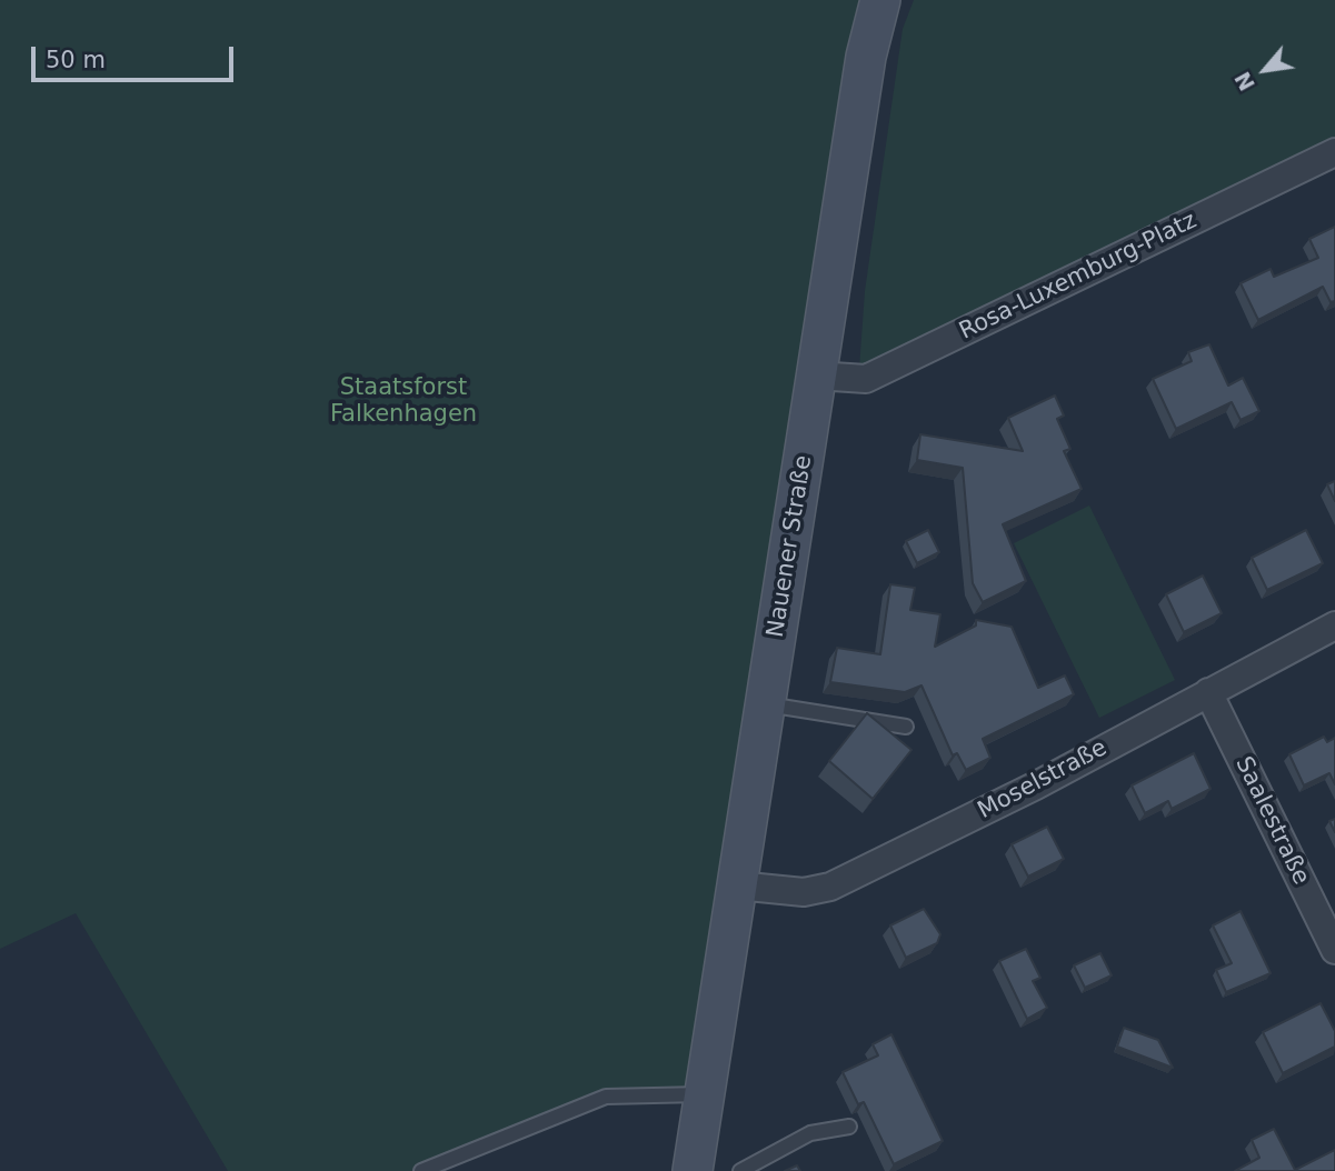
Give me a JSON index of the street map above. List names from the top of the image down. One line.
{"streets":{"main road":["Nauener Straße"],"street":["Rosa-Luxemburg-Platz","Moselstraße","Saalestraße"]},"crossings":[["Rosa-Luxemburg-Platz","Nauener Straße"],["Nauener Straße","Moselstraße"],["Moselstraße","Saalestraße"]],"parks":["Staatsforst Falkenhagen"],"scale_bar":"50 m","north":"bottom left"}
